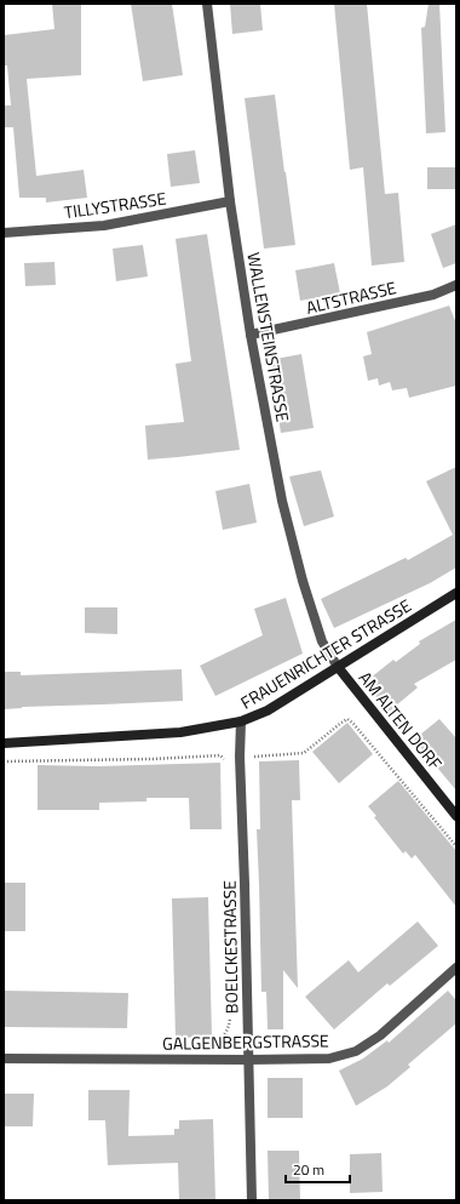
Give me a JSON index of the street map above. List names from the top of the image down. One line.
{"streets":{"main road":["FRAUENRICHTER STRASSE","AM ALTEN DORF"],"street":["TILLYSTRASSE","ALTSTRASSE","WALLENSTEINSTRASSE","BOELCKESTRASSE","GALGENBERGSTRASSE"]},"crossings":[["TILLYSTRASSE","WALLENSTEINSTRASSE"],["ALTSTRASSE","WALLENSTEINSTRASSE"],["WALLENSTEINSTRASSE","FRAUENRICHTER STRASSE"],["WALLENSTEINSTRASSE","AM ALTEN DORF"],["FRAUENRICHTER STRASSE","AM ALTEN DORF"],["FRAUENRICHTER STRASSE","BOELCKESTRASSE"],["BOELCKESTRASSE","GALGENBERGSTRASSE"]],"scale_bar":"20 m"}
